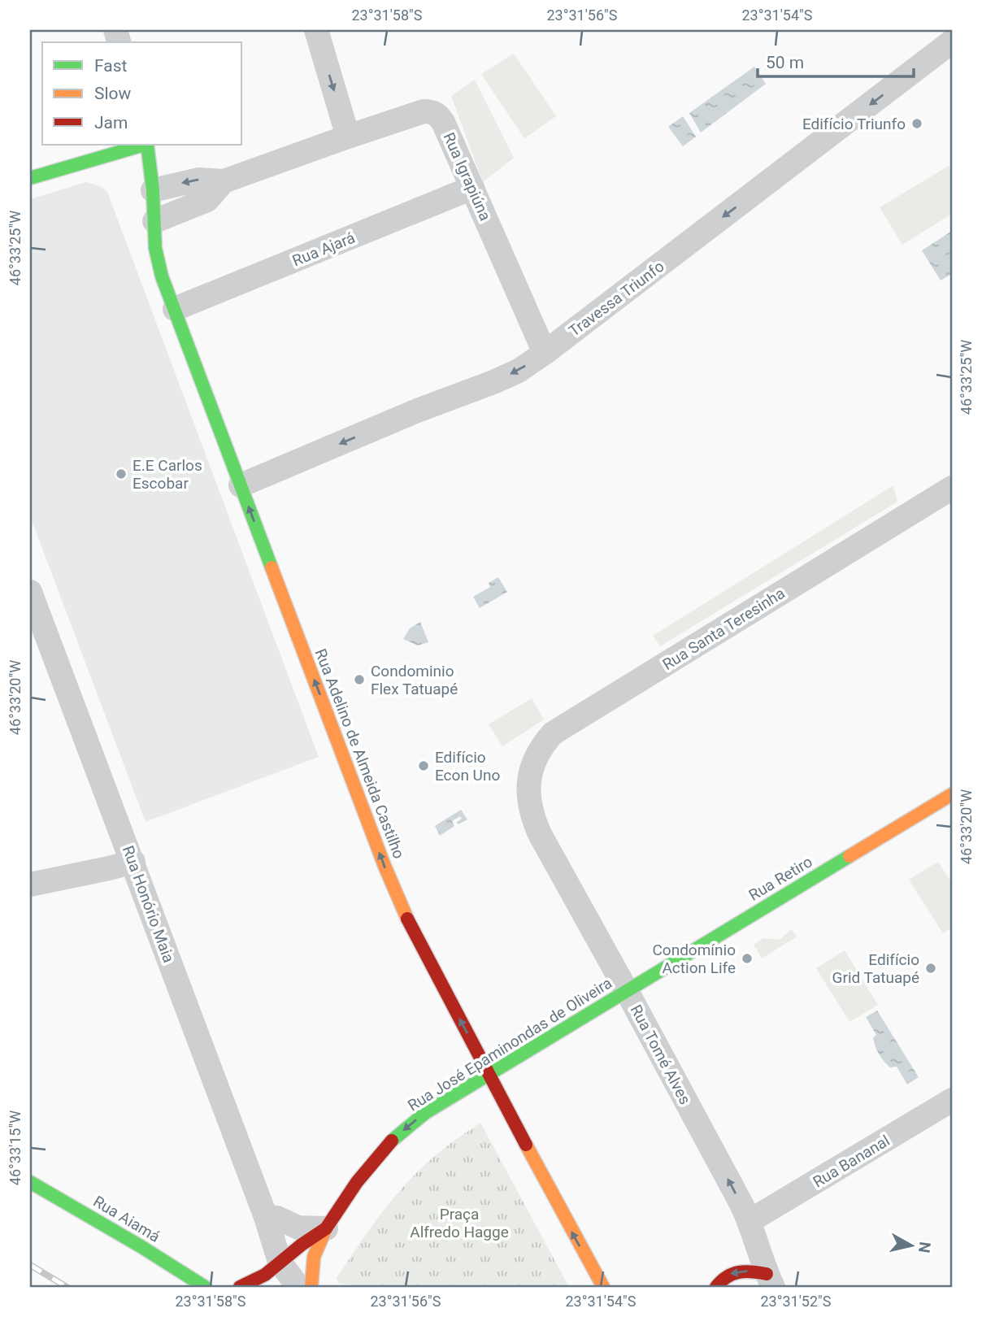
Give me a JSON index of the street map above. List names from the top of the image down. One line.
{"streets":{"street":["Rua Igrapiúna","Rua Ajará","Travessa Triunfo","Rua Santa Teresinha","Rua Adelino de Almeida Castilho","Rua Retiro","Rua Honório Maia","Rua José Epaminondas de Oliveira","Rua Tomé Alves","Rua Bananal","Rua Aiamá"]},"crossings":[["Rua Igrapiúna","Rua Ajará"],["Rua Igrapiúna","Travessa Triunfo"],["Rua Igrapiúna","Rua Adelino de Almeida Castilho"],["Rua Ajará","Rua Adelino de Almeida Castilho"],["Travessa Triunfo","Rua Adelino de Almeida Castilho"],["Rua Santa Teresinha","Rua Tomé Alves"],["Rua Adelino de Almeida Castilho","Rua José Epaminondas de Oliveira"],["Rua Retiro","Rua José Epaminondas de Oliveira"],["Rua Retiro","Rua Tomé Alves"],["Rua Honório Maia","Rua José Epaminondas de Oliveira"],["Rua José Epaminondas de Oliveira","Rua Tomé Alves"],["Rua Tomé Alves","Rua Bananal"]],"one_way":["Travessa Triunfo","Rua Adelino de Almeida Castilho","Rua José Epaminondas de Oliveira","Rua Tomé Alves"],"parks":["Praça Alfredo Hagge"],"places":["Edifício Triunfo","E.E Carlos Escobar","Condominio Flex Tatuapé","Edifício Econ Uno","Condomínio Action Life","Edifício Grid Tatuapé"],"legend":["Fast","Slow","Jam"],"scale_bar":"50 m","north":"right","coordinates":["23°31'58\"S","23°31'56\"S","23°31'54\"S","46°33'25\"W","46°33'20\"W","46°33'15\"W","23°31'52\"S"]}
